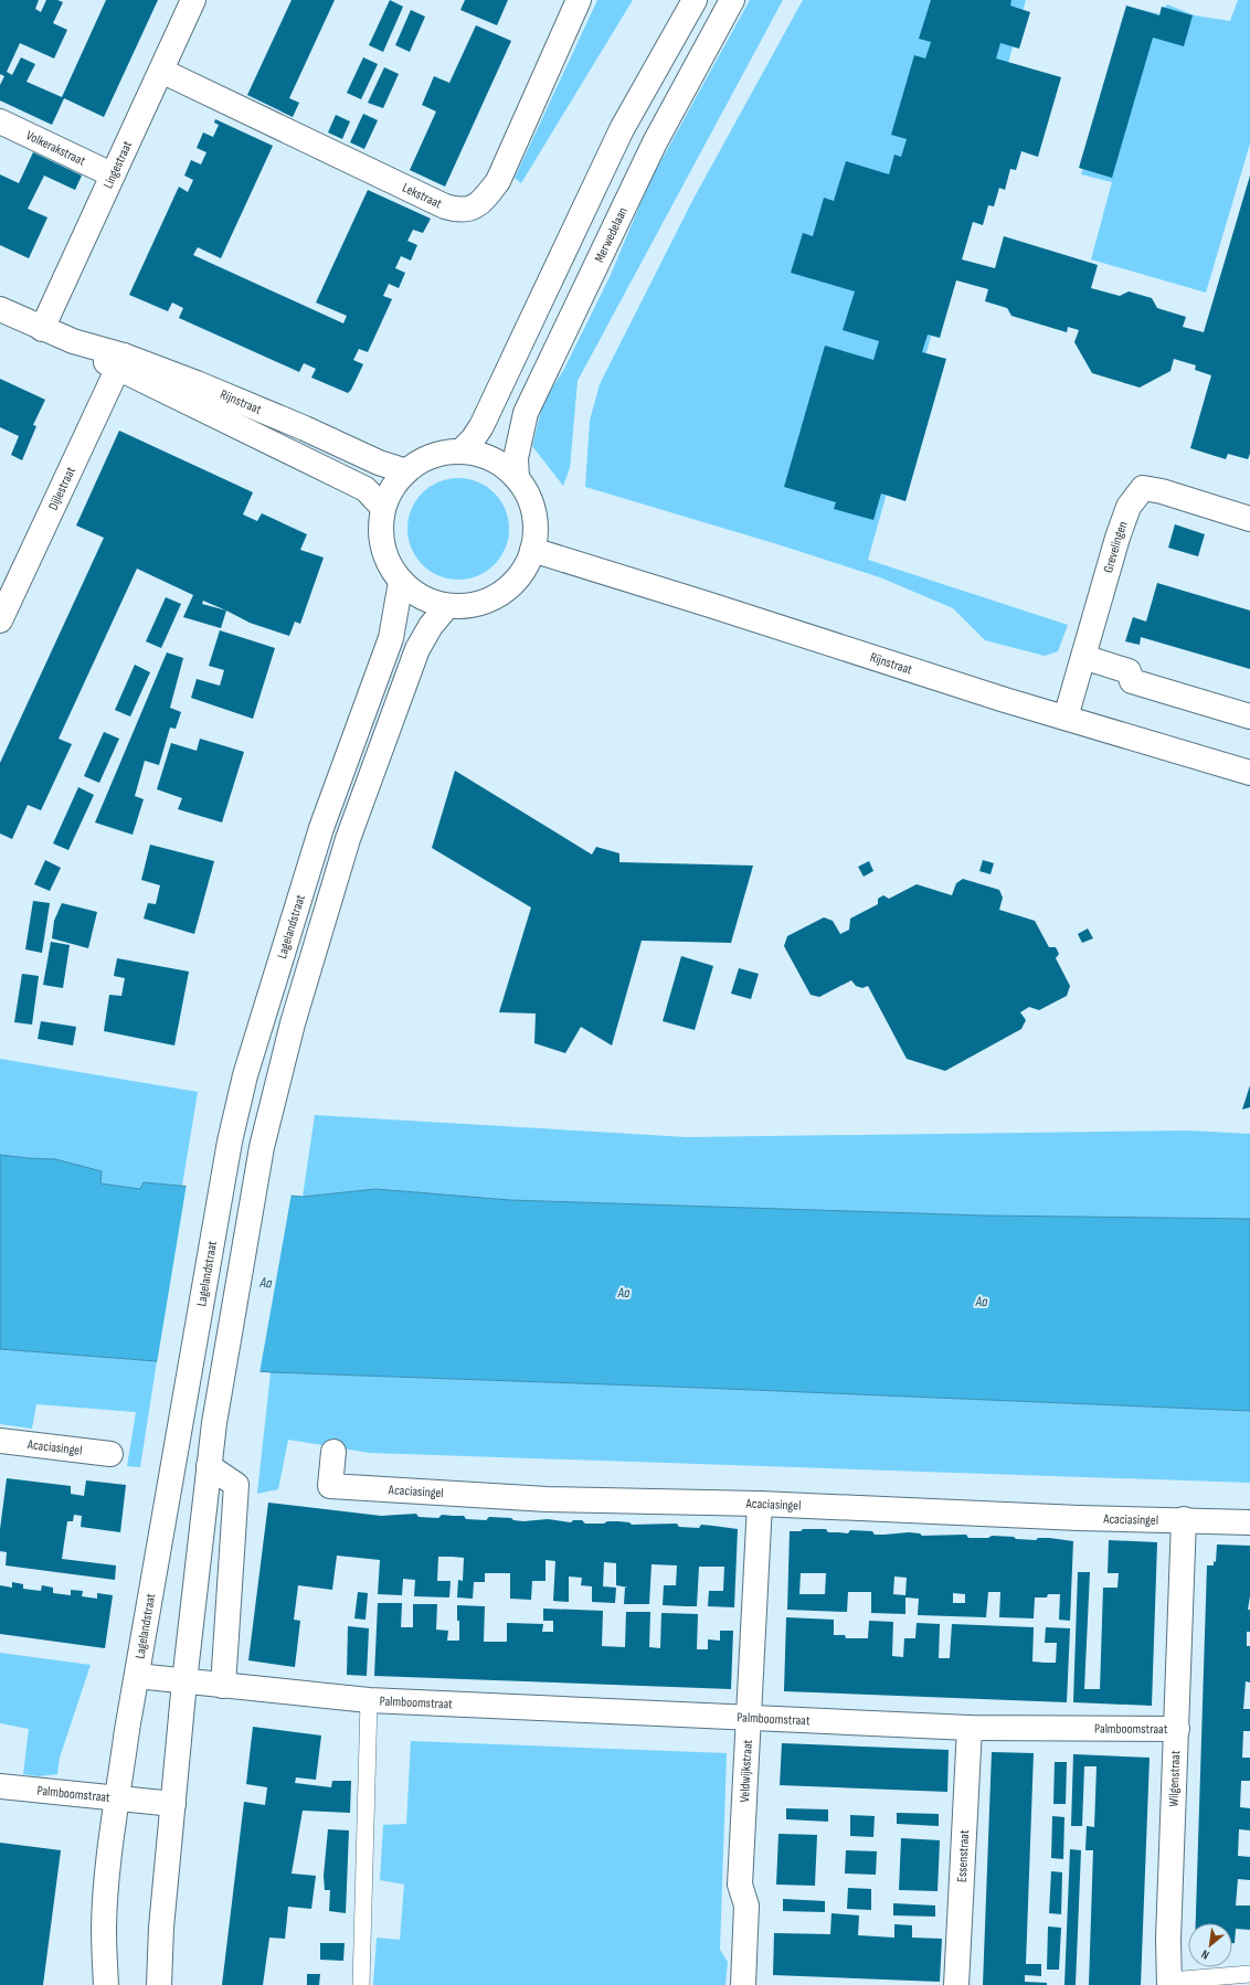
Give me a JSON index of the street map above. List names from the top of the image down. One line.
{"streets":{"street":["Volkerakstraat","Lingestraat","Lekstraat","Merwedelaan","Rijnstraat","Dijlestraat","Grevelingen","Lagelandstraat","Acaciasingel","Palmboomstraat","Veldwijkstraat","Wilgenstraat","Essenstraat"]},"crossings":[["Volkerakstraat","Lingestraat"],["Lingestraat","Lekstraat"],["Lingestraat","Rijnstraat"],["Merwedelaan","Rijnstraat"],["Merwedelaan","Lagelandstraat"],["Rijnstraat","Dijlestraat"],["Rijnstraat","Grevelingen"],["Rijnstraat","Lagelandstraat"],["Lagelandstraat","Palmboomstraat"],["Acaciasingel","Veldwijkstraat"],["Acaciasingel","Wilgenstraat"],["Palmboomstraat","Veldwijkstraat"],["Palmboomstraat","Wilgenstraat"],["Palmboomstraat","Essenstraat"]],"water":["Aa"],"north":"bottom left"}
